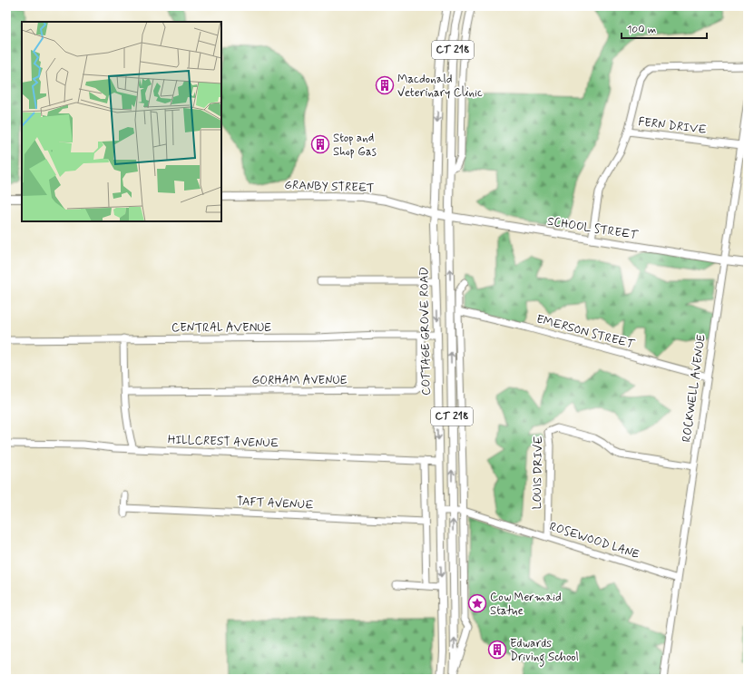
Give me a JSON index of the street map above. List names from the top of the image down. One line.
{"streets":{"main road":["CT 218","GRANBY STREET","SCHOOL STREET","COTTAGE GROVE ROAD"],"street":["FERN DRIVE","CENTRAL AVENUE","EMERSON STREET","GORHAM AVENUE","ROCKWELL AVENUE","HILLCREST AVENUE","LOUIS DRIVE","TAFT AVENUE","ROSEWOOD LANE"]},"crossings":[["CT 218","SCHOOL STREET"],["CT 218","ROSEWOOD LANE"],["FERN DRIVE","SCHOOL STREET"],["FERN DRIVE","ROCKWELL AVENUE"],["GRANBY STREET","SCHOOL STREET"],["GRANBY STREET","COTTAGE GROVE ROAD"],["SCHOOL STREET","COTTAGE GROVE ROAD"],["SCHOOL STREET","ROCKWELL AVENUE"],["CENTRAL AVENUE","COTTAGE GROVE ROAD"],["CENTRAL AVENUE","GORHAM AVENUE"],["COTTAGE GROVE ROAD","HILLCREST AVENUE"],["COTTAGE GROVE ROAD","ROSEWOOD LANE"],["EMERSON STREET","ROCKWELL AVENUE"],["ROCKWELL AVENUE","LOUIS DRIVE"],["ROCKWELL AVENUE","ROSEWOOD LANE"],["LOUIS DRIVE","ROSEWOOD LANE"]],"places":{"building":["Macdonald Veterinary Clinic","Stop and Shop Gas","Edwards Driving School"],"place":["Cow Mermaid Statue"]},"scale_bar":"100 m"}
